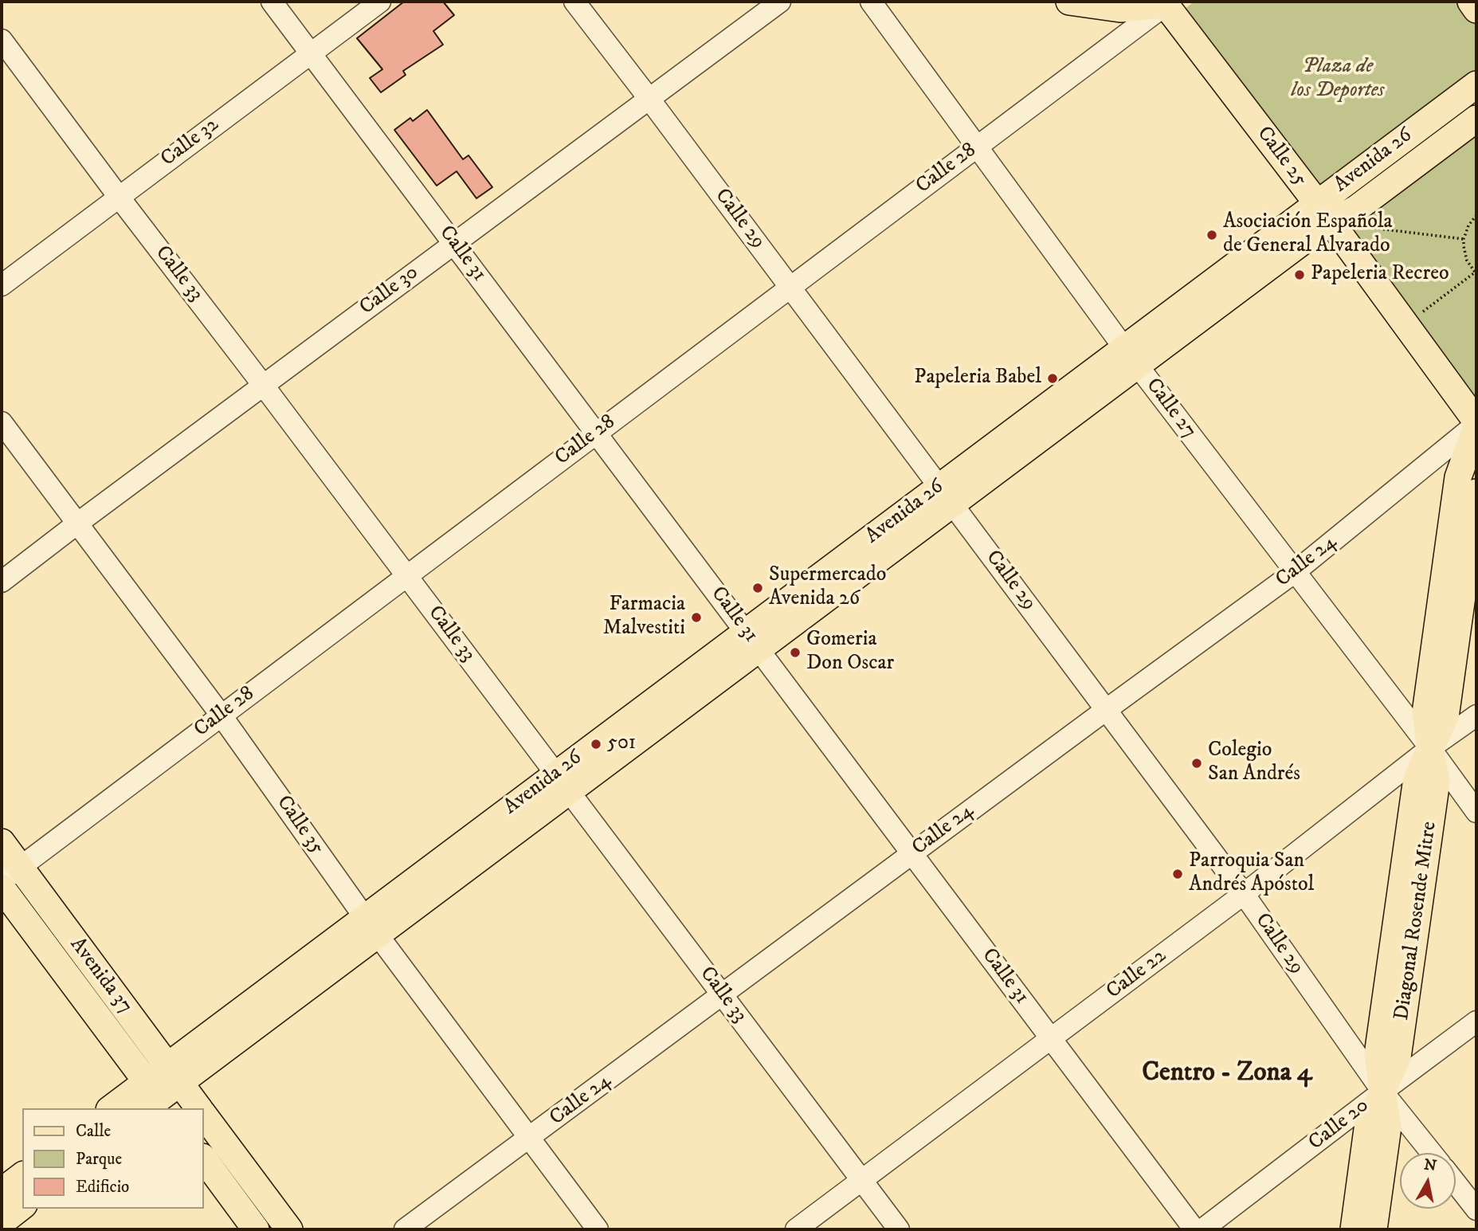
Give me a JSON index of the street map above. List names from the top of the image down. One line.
{"streets":{"main road":["Calle 25","Avenida 26","Diagonal Rosende Mitre","Avenida 37"],"street":["Calle 32","Calle 28","Calle 29","Calle 31","Calle 33","Calle 30","Calle 27","Calle 24","Calle 35","Calle 22","Calle 20"]},"crossings":[["Calle 32","Calle 31"],["Calle 32","Calle 33"],["Calle 25","Avenida 26"],["Calle 25","Calle 28"],["Calle 25","Calle 24"],["Avenida 26","Calle 29"],["Avenida 26","Calle 31"],["Avenida 26","Calle 33"],["Avenida 26","Calle 27"],["Avenida 26","Calle 35"],["Avenida 26","Avenida 37"],["Calle 28","Calle 29"],["Calle 28","Calle 31"],["Calle 28","Calle 33"],["Calle 28","Calle 27"],["Calle 28","Calle 35"],["Calle 28","Avenida 37"],["Calle 29","Calle 30"],["Calle 29","Calle 24"],["Calle 29","Diagonal Rosende Mitre"],["Calle 29","Calle 22"],["Calle 29","Calle 20"],["Calle 31","Calle 30"],["Calle 31","Calle 24"],["Calle 31","Calle 22"],["Calle 33","Calle 30"],["Calle 33","Calle 24"],["Calle 33","Calle 22"],["Calle 30","Calle 35"],["Calle 27","Calle 24"],["Calle 27","Diagonal Rosende Mitre"],["Calle 27","Calle 22"],["Calle 24","Calle 35"],["Diagonal Rosende Mitre","Calle 22"],["Diagonal Rosende Mitre","Calle 20"]],"districts":["Centro - Zona 4"],"parks":["Plaza de los Deportes"],"places":["Asociación Española de General Alvarado","Papeleria Recreo","Papeleria Babel","Supermercado Avenida 26","Farmacia Malvestiti","Gomeria Don Oscar","501","Colegio San Andrés","Parroquia San Andrés Apóstol"],"legend":["Calle","Parque","Edificio"],"north":"top"}
